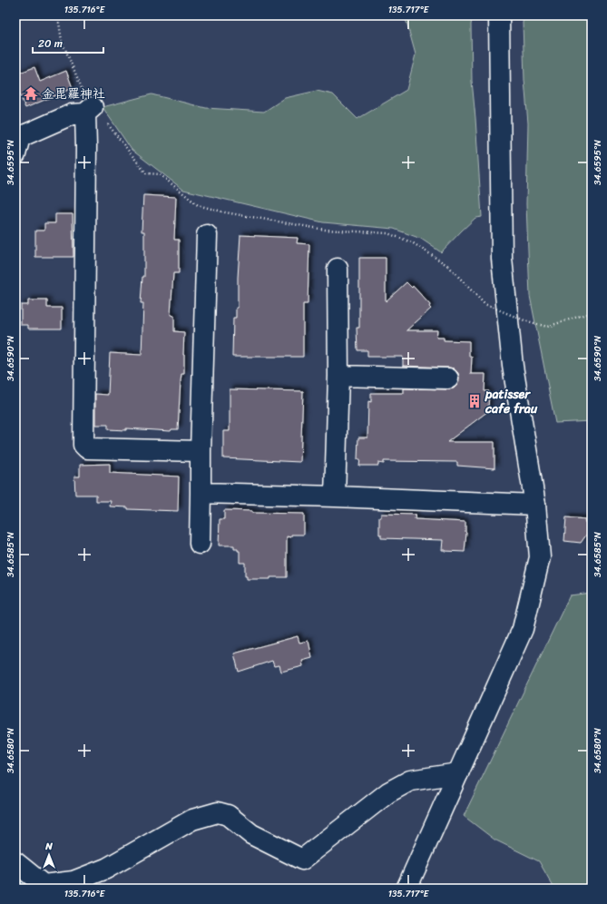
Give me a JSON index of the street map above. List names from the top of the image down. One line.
{"places":{"temple":["金毘羅神社"],"building":["patisser cafe frau"]},"scale_bar":"20 m","north":"top","coordinates":["135.716°E","135.717°E","34.6595°N","34.6590°N","34.6585°N","34.6580°N"]}
